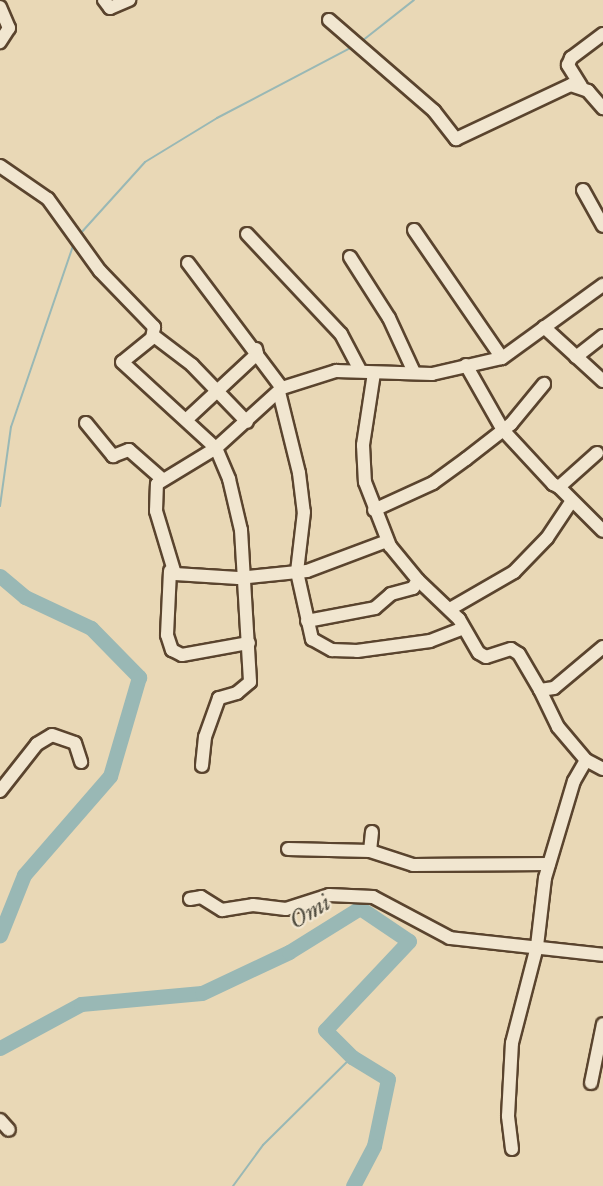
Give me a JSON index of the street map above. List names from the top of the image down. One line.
{"water":["Omi"]}
